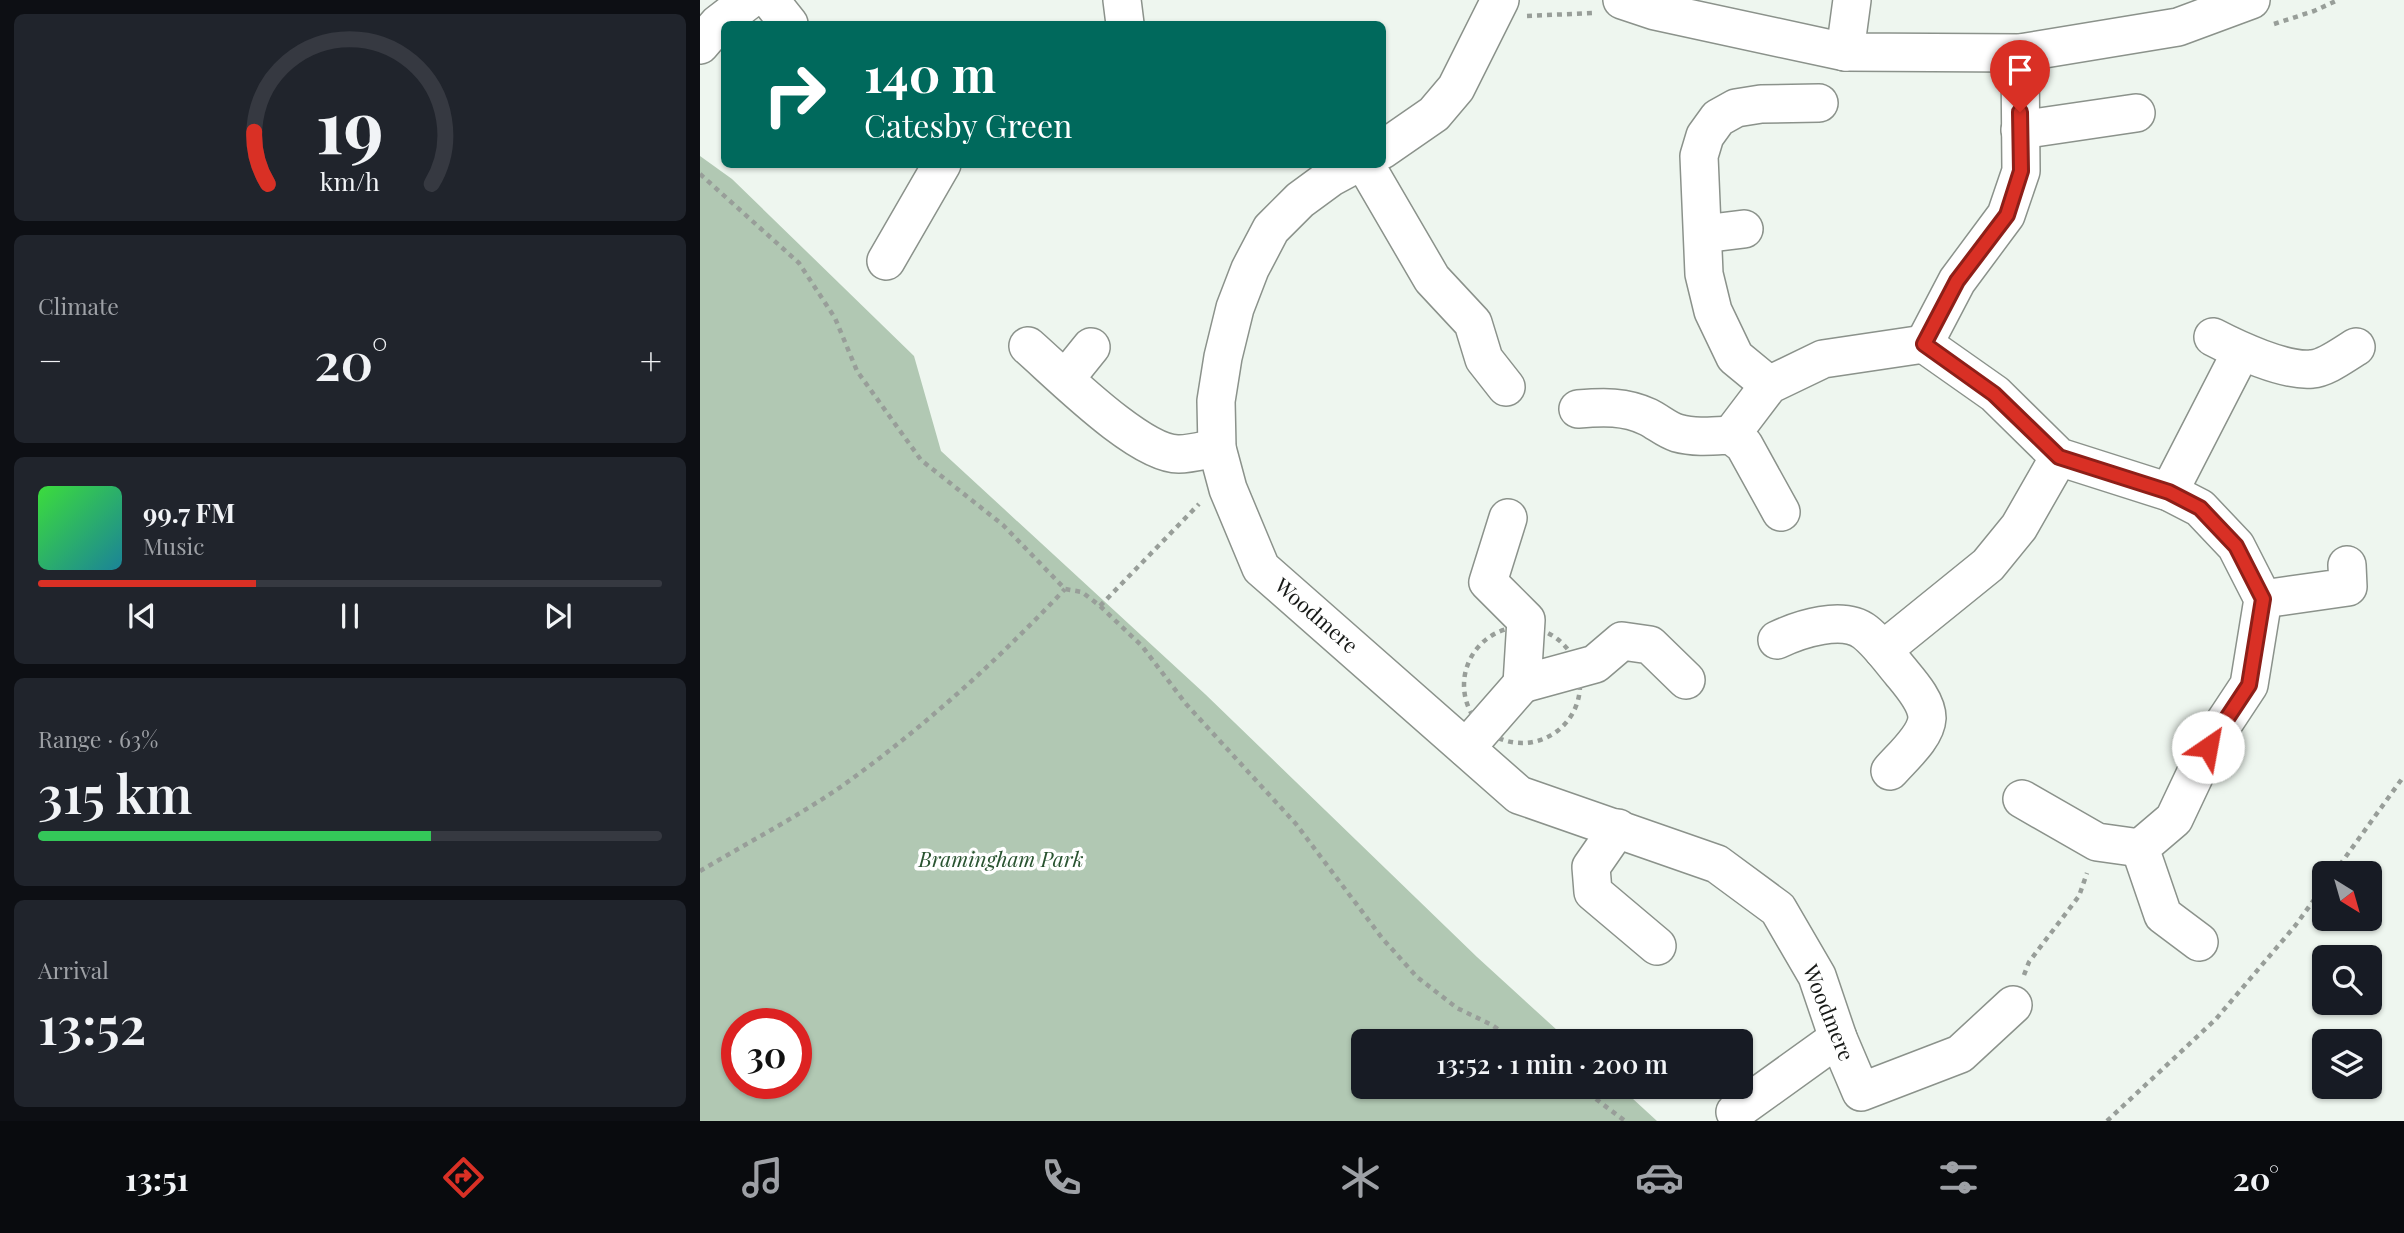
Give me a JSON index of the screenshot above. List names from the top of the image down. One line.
{"streets":{"street":["Woodmere"]},"parks":["Bramingham Park"],"north":"bottom right","page":{"turn":["140 m","Catesby Green"],"tile":["Climate",["Range · 63%","315 km"],["Arrival","13:52"]],"heat":["−","20°","+"],"song":["99.7 FM","Music"],"limit":"30","trip":"13:52 · 1 min · 200 m","tabs":["13:51","20°"],"gauge":["19","km/h"]}}
